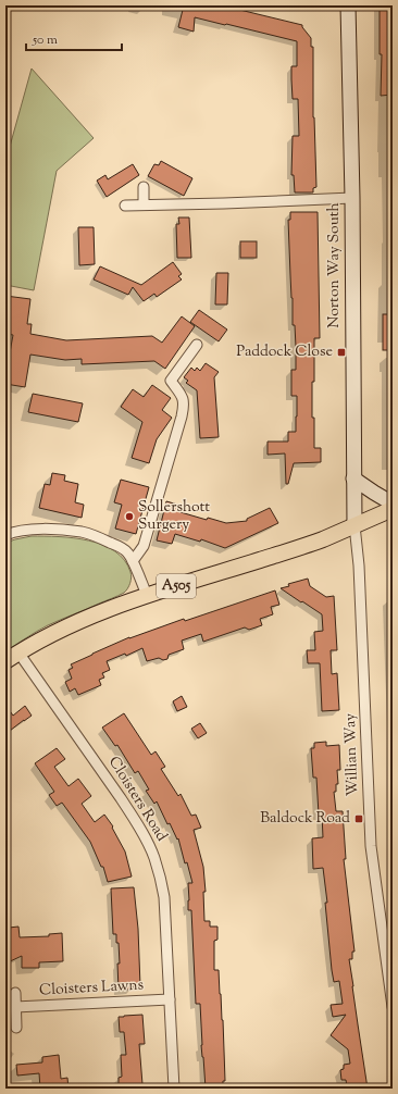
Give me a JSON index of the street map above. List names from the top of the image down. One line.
{"streets":{"main road":["A505"],"street":["Norton Way South","Willian Way","Cloisters Road","Cloisters Lawns"]},"crossings":[["Norton Way South","A505"],["Norton Way South","Willian Way"],["A505","Willian Way"],["A505","Cloisters Road"],["Cloisters Road","Cloisters Lawns"]],"places":{"transit":["Paddock Close","Baldock Road"],"other":["Sollershott Surgery"]},"scale_bar":"50 m"}
